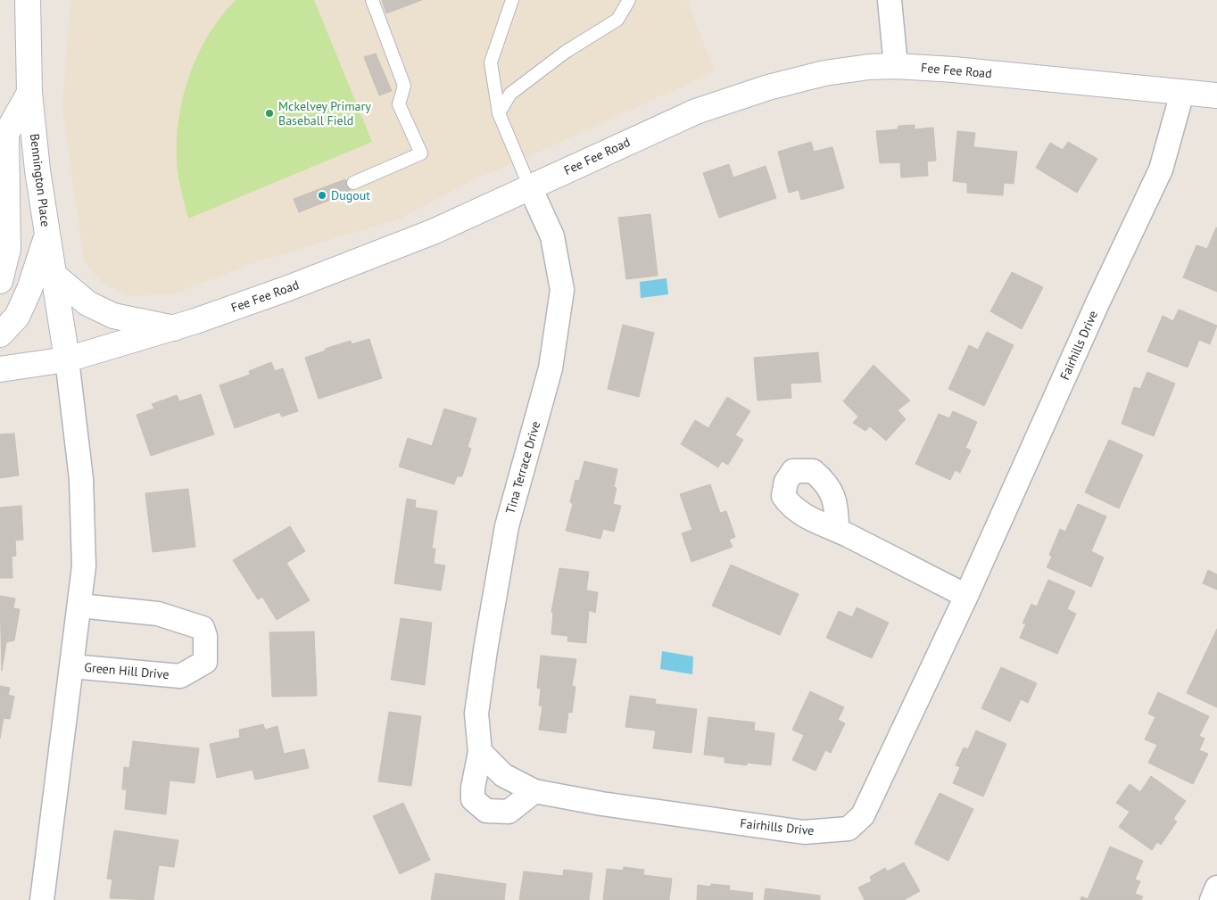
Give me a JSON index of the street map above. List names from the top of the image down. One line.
{"streets":{"street":["Fee Fee Road","Bennington Place","Fairhills Drive","Tina Terrace Drive","Green Hill Drive"]},"crossings":[["Fee Fee Road","Bennington Place"],["Fee Fee Road","Fairhills Drive"],["Fee Fee Road","Tina Terrace Drive"],["Fee Fee Road","Green Hill Drive"],["Bennington Place","Green Hill Drive"],["Fairhills Drive","Tina Terrace Drive"]],"places":["Mckelvey Primary Baseball Field","Dugout"]}
